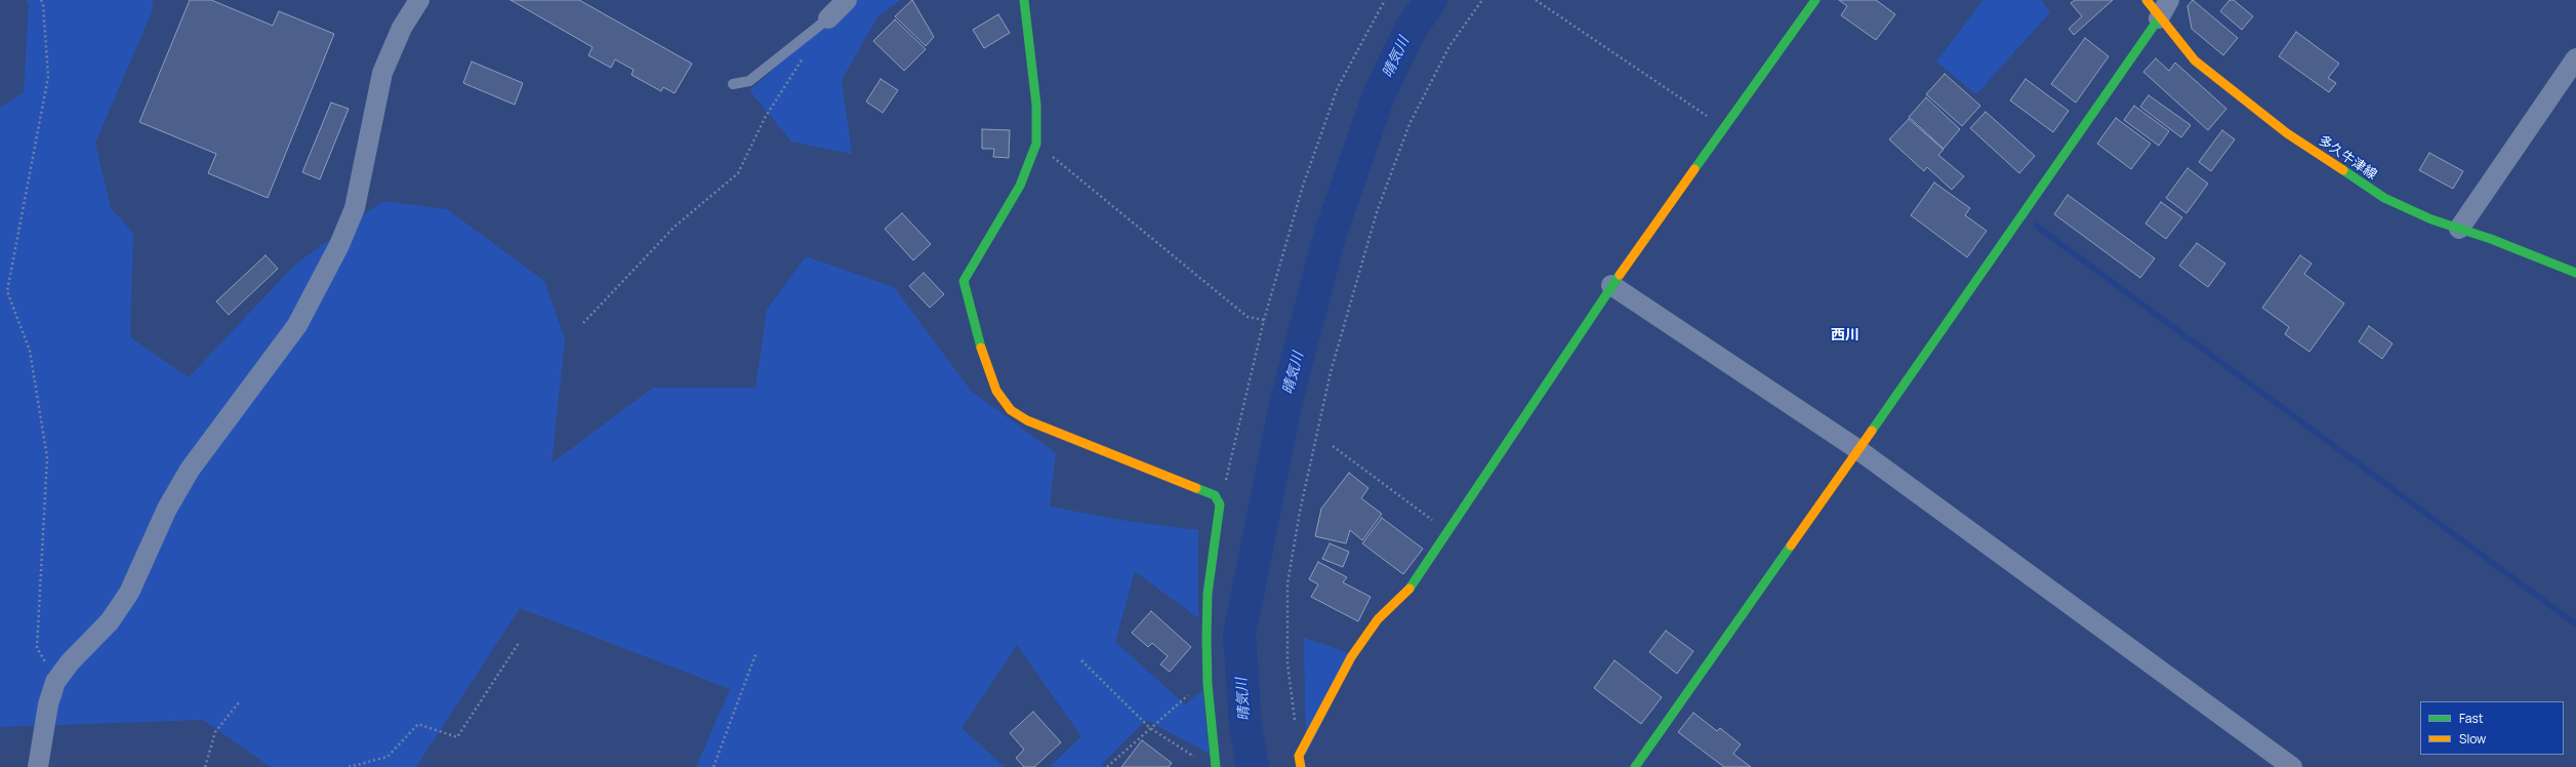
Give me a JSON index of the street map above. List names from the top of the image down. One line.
{"streets":{"street":["多久牛津線"]},"districts":["西川"],"water":["晴気川"],"legend":["Fast","Slow"]}
